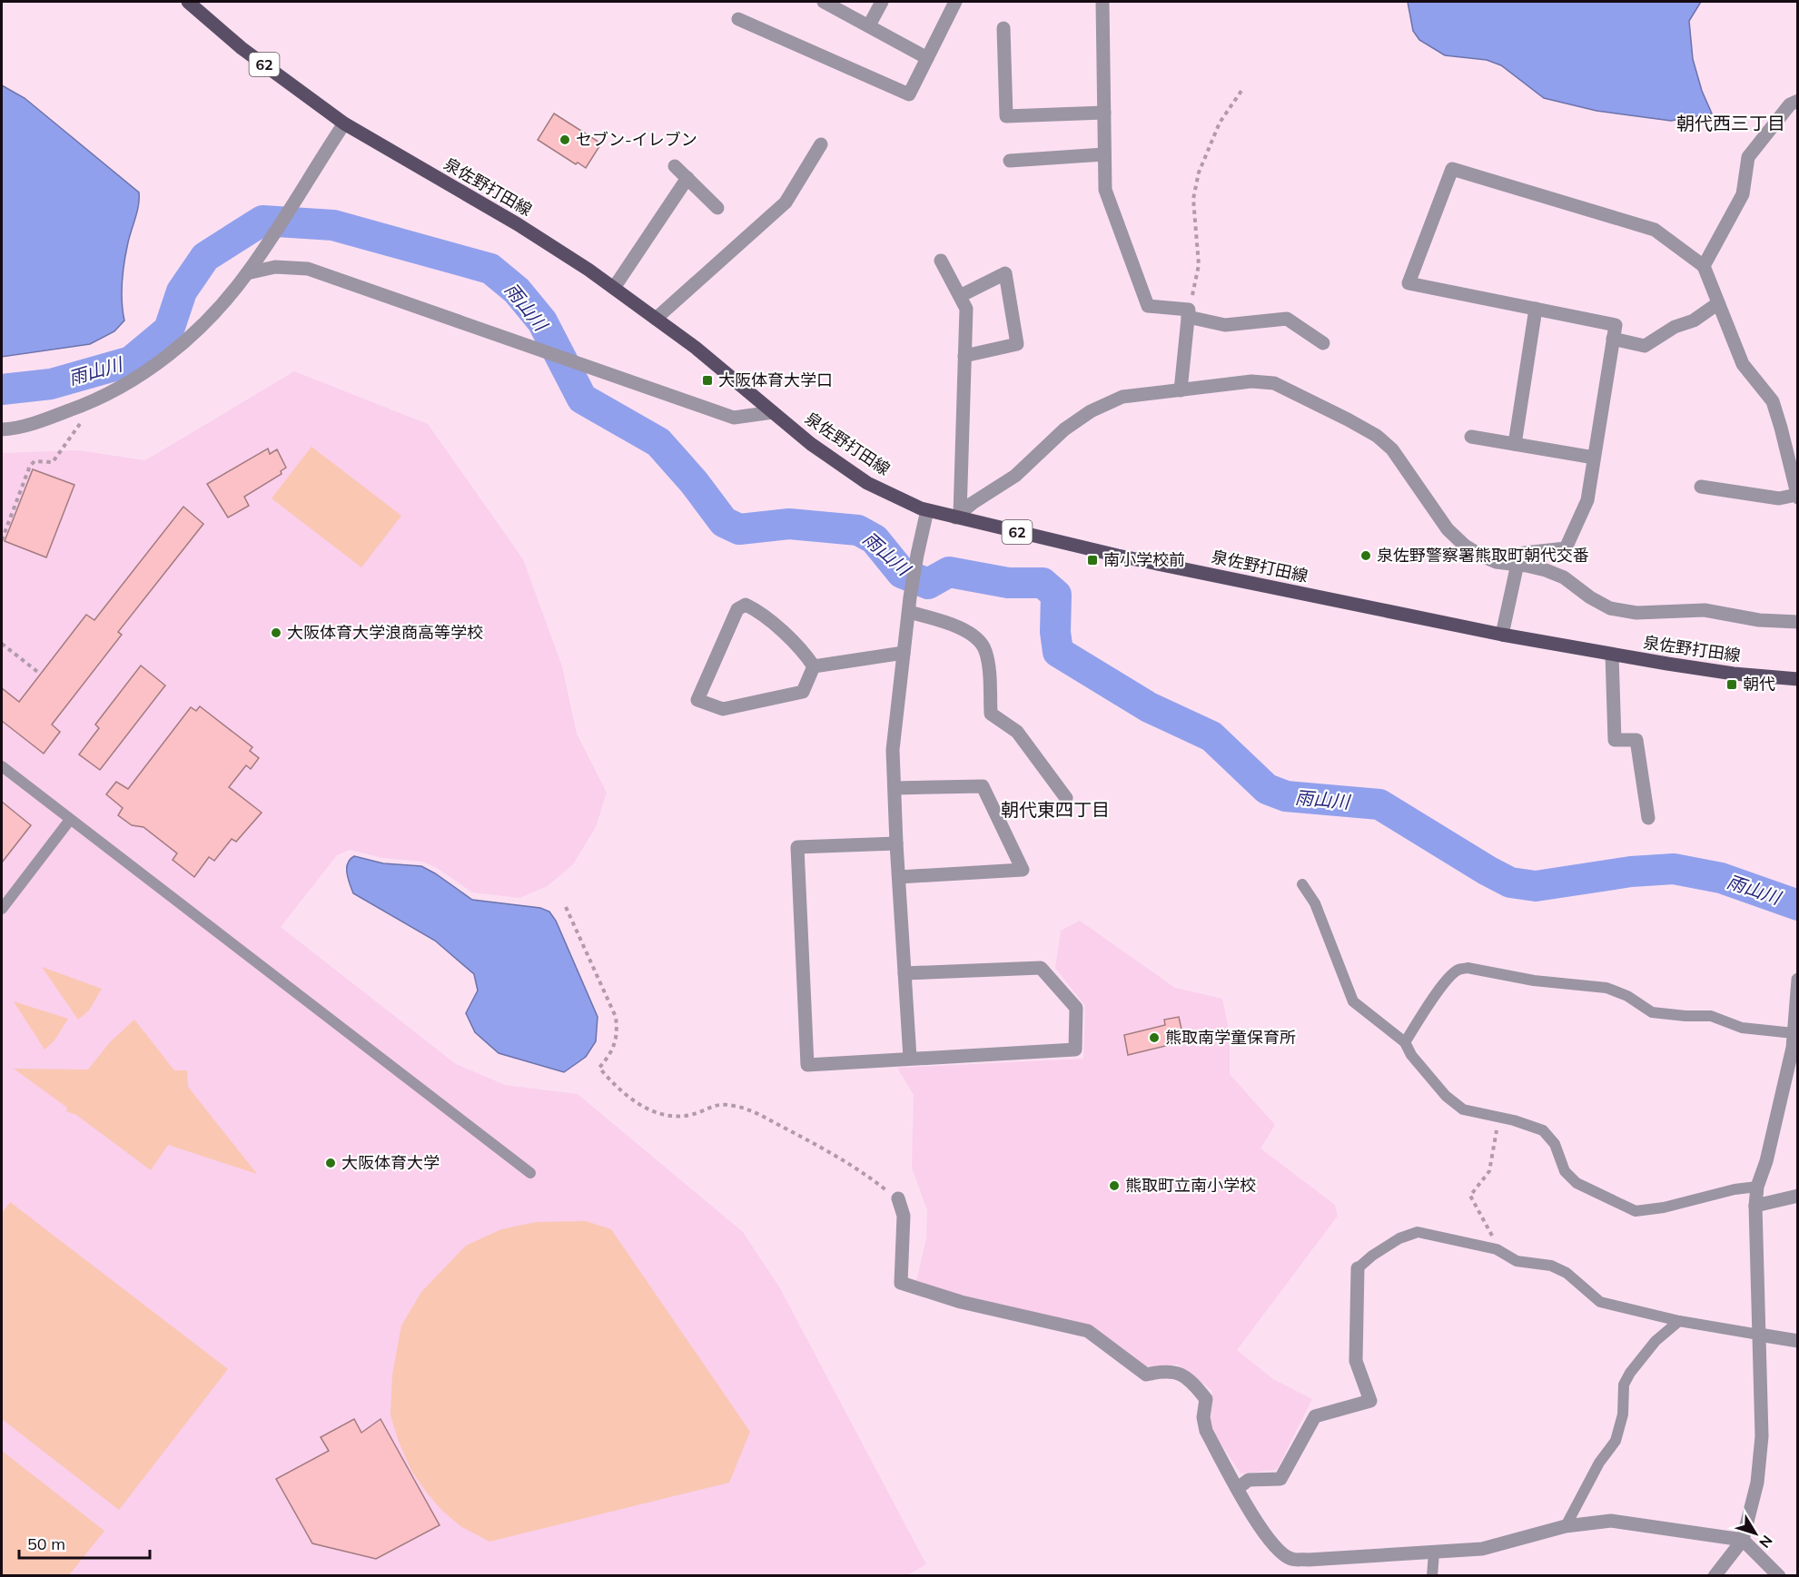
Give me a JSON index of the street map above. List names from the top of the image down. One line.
{"streets":{"main road":["62","泉佐野打田線"]},"districts":["朝代西三丁目","朝代東四丁目"],"water":["雨山川"],"places":{"other":["セブン-イレブン","泉佐野警察署熊取町朝代交番","大阪体育大学浪商高等学校","熊取南学童保育所","大阪体育大学","熊取町立南小学校"],"transit":["大阪体育大学口","南小学校前","朝代"]},"scale_bar":"50 m","north":"bottom right"}
